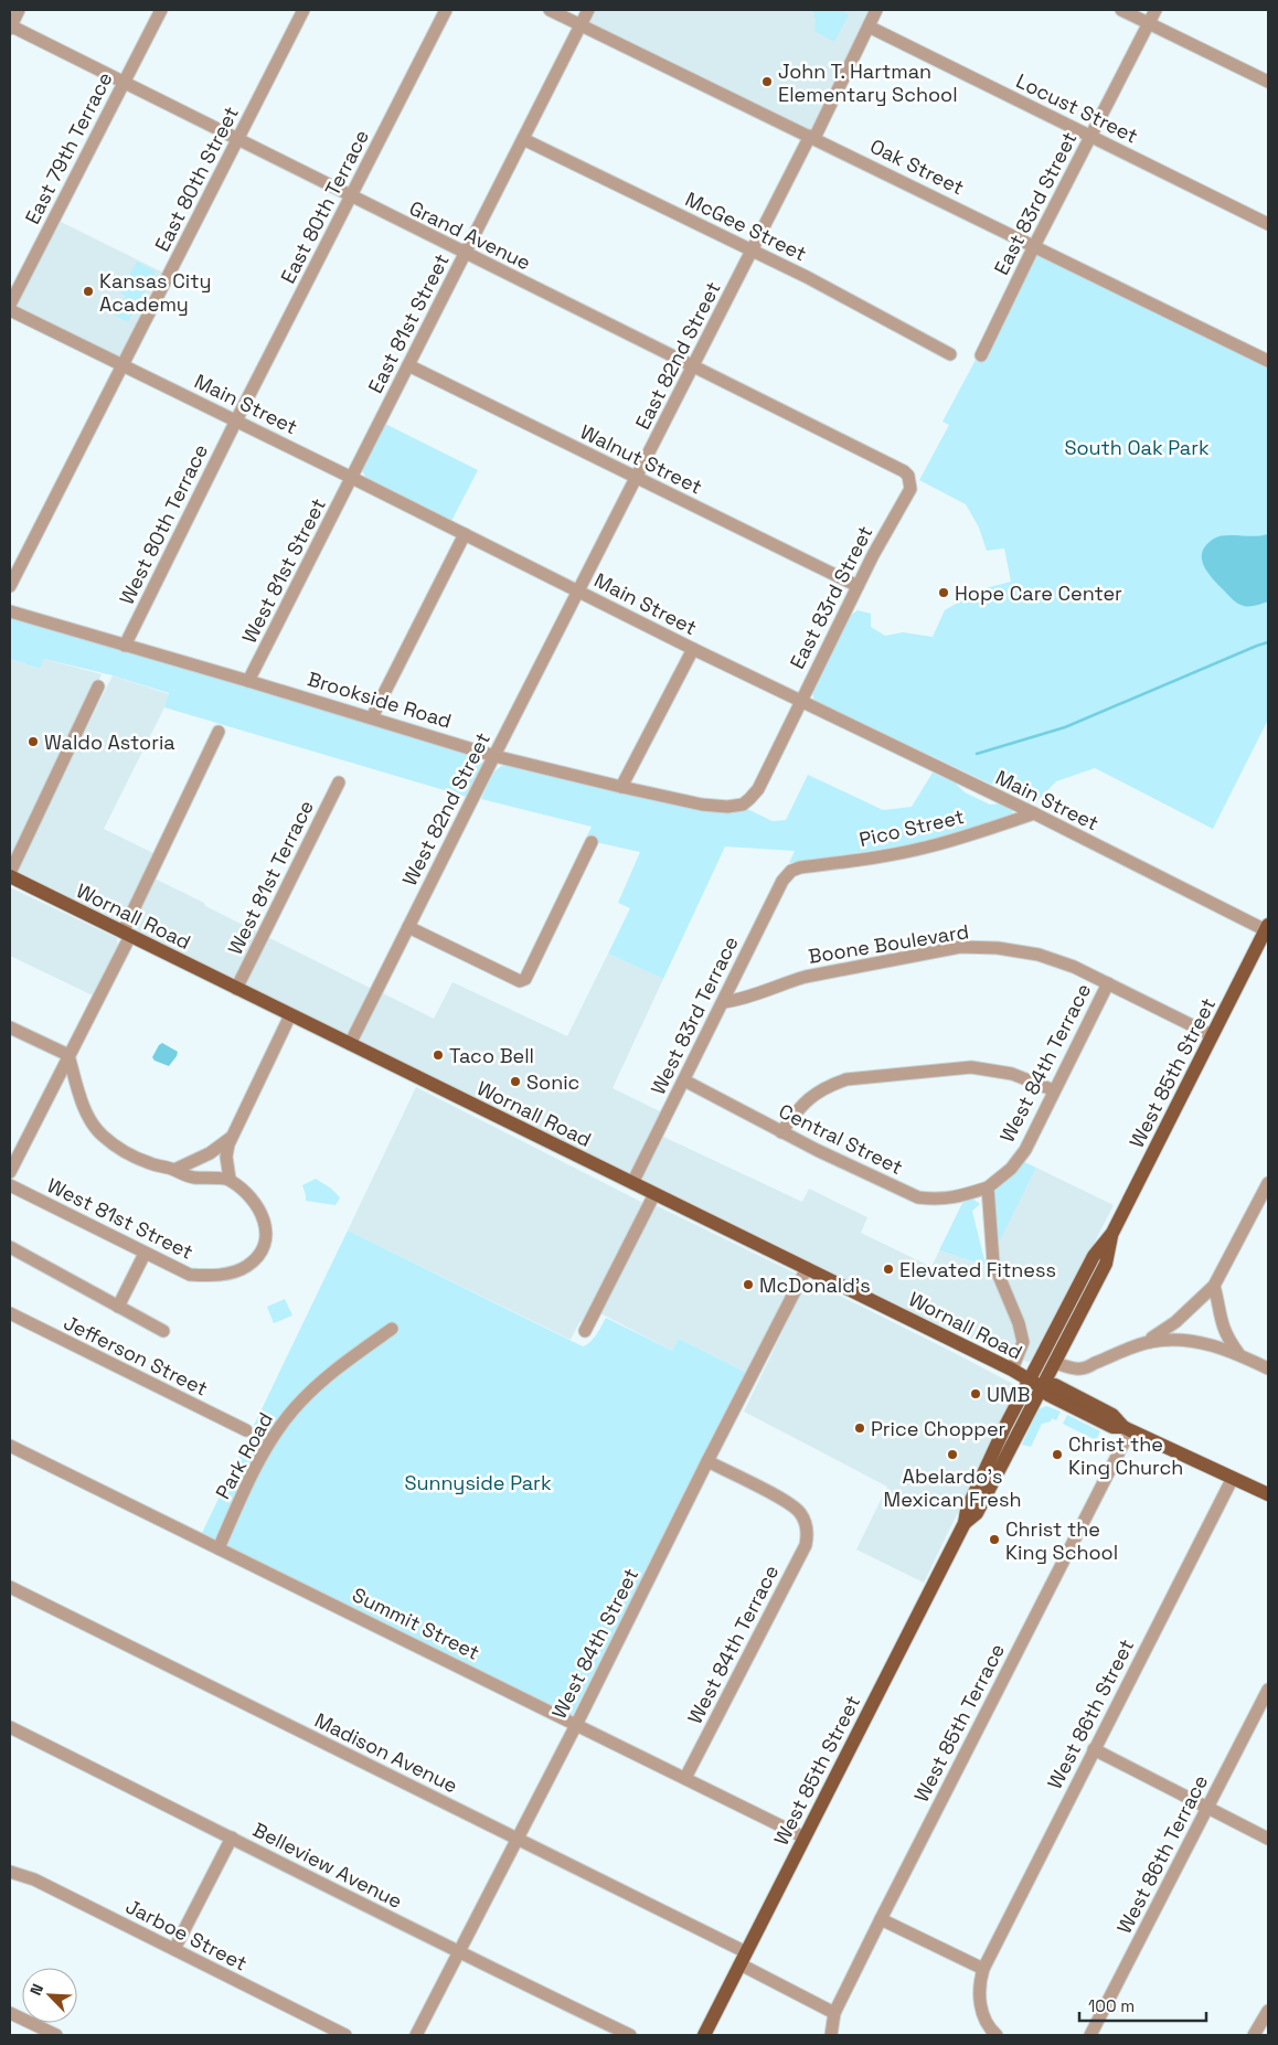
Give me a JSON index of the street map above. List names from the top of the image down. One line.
{"streets":{"main road":["Wornall Road","West 85th Street"],"street":["Locust Street","East 79th Terrace","Oak Street","East 80th Street","East 83rd Street","East 80th Terrace","McGee Street","Grand Avenue","East 81st Street","East 82nd Street","Main Street","Walnut Street","West 80th Terrace","West 81st Street","Brookside Road","West 82nd Street","Pico Street","West 81st Terrace","Boone Boulevard","West 83rd Terrace","West 84th Terrace","Central Street","Jefferson Street","Park Road","Summit Street","West 84th Street","West 86th Street","West 85th Terrace","Madison Avenue","West 86th Terrace","Belleview Avenue","Jarboe Street"]},"crossings":[["Locust Street","East 83rd Street"],["Locust Street","East 82nd Street"],["East 79th Terrace","Grand Avenue"],["Oak Street","East 83rd Street"],["Oak Street","East 81st Street"],["Oak Street","East 82nd Street"],["East 80th Street","Grand Avenue"],["East 80th Street","Main Street"],["East 83rd Street","Grand Avenue"],["East 83rd Street","Main Street"],["East 83rd Street","Walnut Street"],["East 83rd Street","Brookside Road"],["East 80th Terrace","Grand Avenue"],["East 80th Terrace","Main Street"],["East 80th Terrace","West 80th Terrace"],["McGee Street","East 81st Street"],["McGee Street","East 82nd Street"],["Grand Avenue","East 81st Street"],["Grand Avenue","East 82nd Street"],["East 81st Street","Main Street"],["East 81st Street","Walnut Street"],["East 81st Street","West 81st Street"],["East 82nd Street","Main Street"],["East 82nd Street","Walnut Street"],["East 82nd Street","West 82nd Street"],["Main Street","West 80th Terrace"],["Main Street","West 81st Street"],["Main Street","West 82nd Street"],["Main Street","Pico Street"],["Main Street","West 85th Street"],["West 80th Terrace","Brookside Road"],["West 81st Street","Brookside Road"],["Brookside Road","West 82nd Street"],["West 82nd Street","Wornall Road"],["Pico Street","West 83rd Terrace"],["West 81st Terrace","Wornall Road"],["Wornall Road","West 83rd Terrace"],["Wornall Road","West 85th Street"],["Wornall Road","West 84th Street"],["Wornall Road","West 86th Street"],["Wornall Road","West 85th Terrace"],["Boone Boulevard","West 83rd Terrace"],["Boone Boulevard","West 84th Terrace"],["Boone Boulevard","West 85th Street"],["West 83rd Terrace","Central Street"],["West 84th Terrace","Central Street"],["West 84th Terrace","Summit Street"],["West 84th Terrace","West 84th Street"],["West 85th Street","Summit Street"],["West 85th Street","Madison Avenue"],["Park Road","Summit Street"],["Summit Street","West 84th Street"],["West 84th Street","Madison Avenue"],["West 84th Street","Belleview Avenue"],["West 85th Terrace","Madison Avenue"]],"parks":["South Oak Park","Sunnyside Park"],"places":["John T. Hartman Elementary School","Kansas City Academy","Hope Care Center","Waldo Astoria","Taco Bell","Sonic","Elevated Fitness","McDonald's","UMB","Price Chopper","Abelardo's Mexican Fresh","Christ the King Church","Christ the King School"],"scale_bar":"100 m","north":"top left"}
